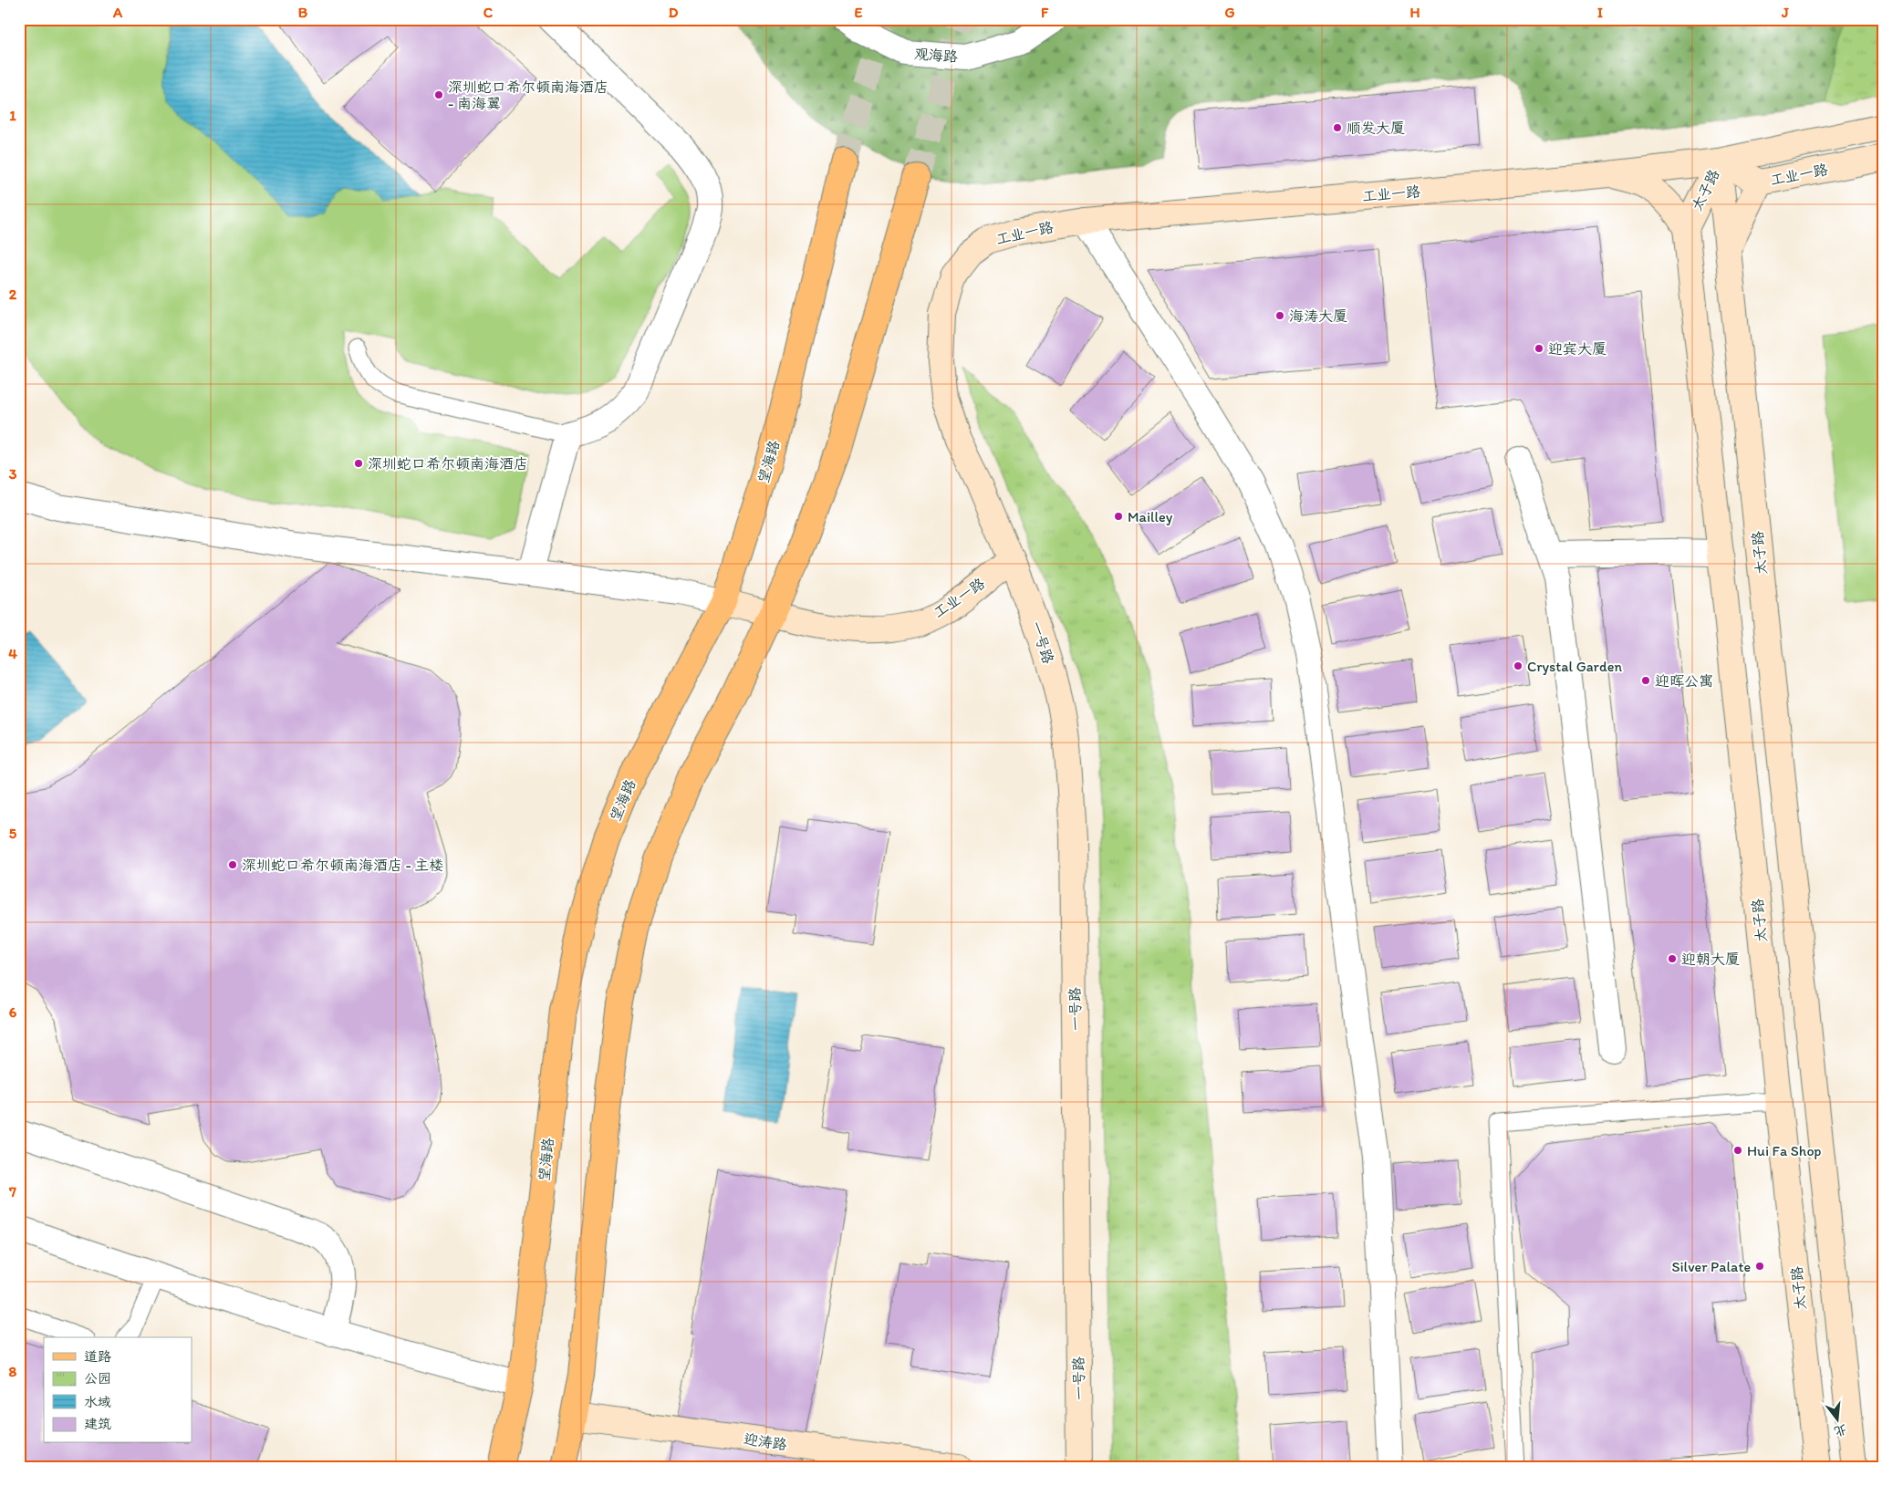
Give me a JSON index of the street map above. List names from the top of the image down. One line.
{"streets":{"main road":["望海路"],"street":["观海路","工业一路","太子路","一号路","迎涛路"]},"crossings":[["工业一路","太子路"],["工业一路","望海路"],["工业一路","一号路"]],"places":["深圳蛇口希尔顿南海酒店 - 南海翼","顺发大厦","海涛大厦","迎宾大厦","深圳蛇口希尔顿南海酒店","Mailley","Crystal Garden","迎晖公寓","深圳蛇口希尔顿南海酒店 - 主楼","迎朝大厦","Hui Fa Shop","Silver Palate"],"legend":["道路","公园","水域","建筑"],"north":"bottom","grid":{"columns":["A","B","C","D","E","F","G","H","I","J"],"rows":["1","2","3","4","5","6","7","8"]}}
